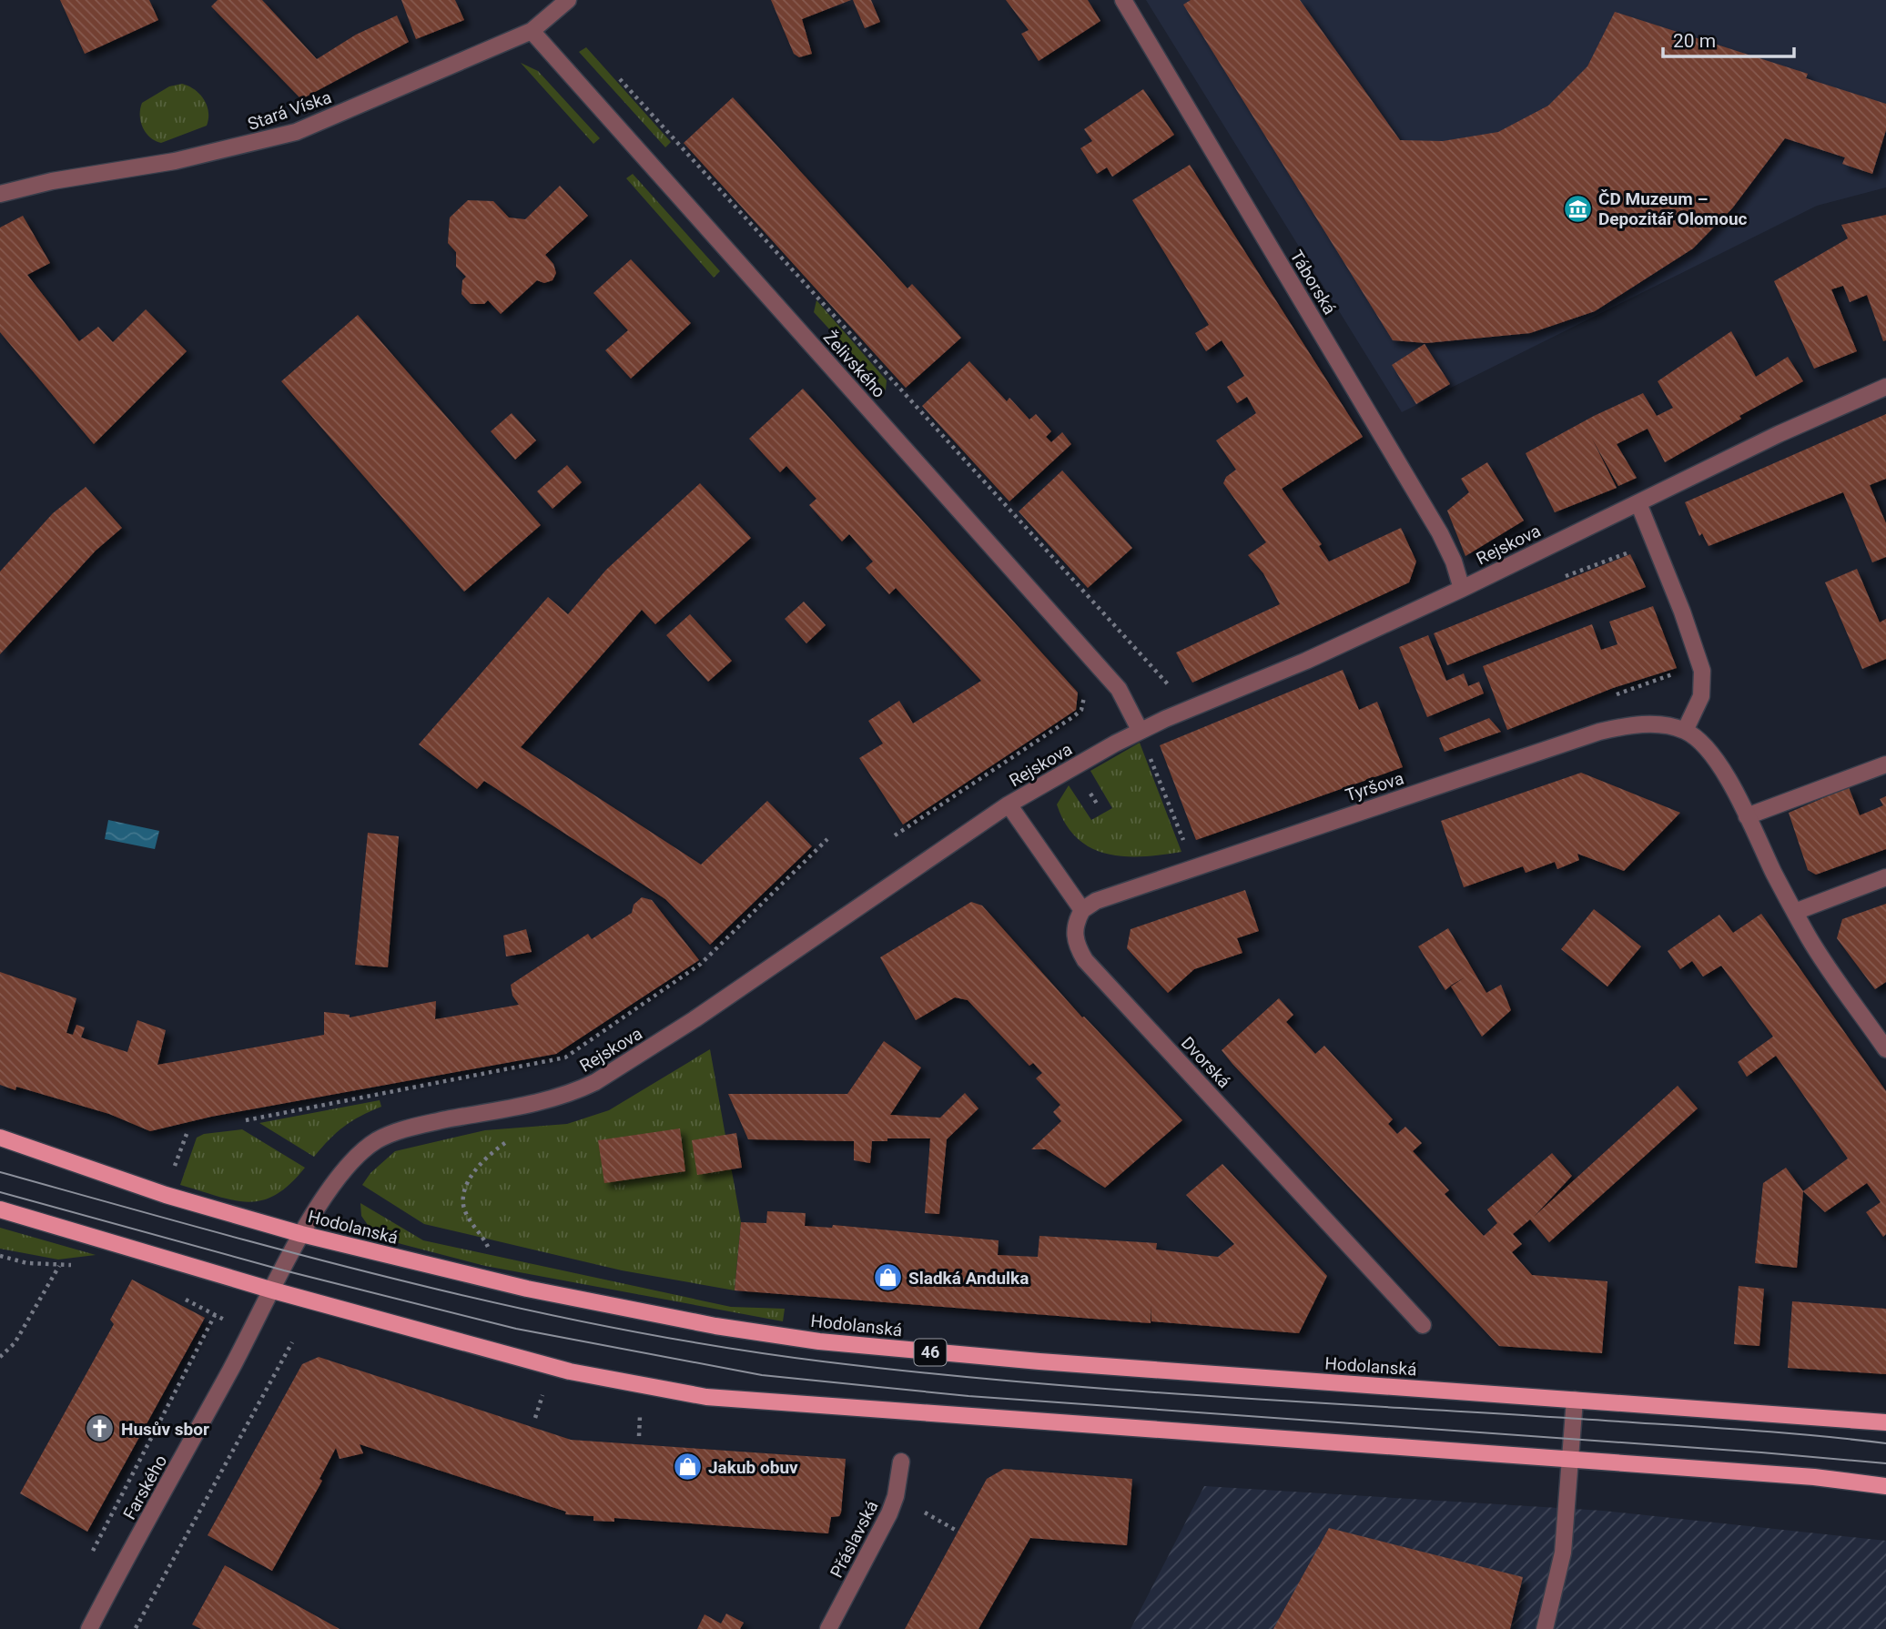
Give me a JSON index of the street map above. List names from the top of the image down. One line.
{"streets":{"main road":["Hodolanská","46"],"street":["Stará Víska","Táborská","Želivského","Rejskova","Tyršova","Dvorská","Farského","Přáslavská"]},"crossings":[["Stará Víska","Želivského"],["Táborská","Rejskova"],["Želivského","Rejskova"],["Rejskova","Hodolanská"],["Rejskova","Farského"],["Tyršova","Dvorská"]],"places":{"museum":["ČD Muzeum – Depozitář Olomouc"],"shop":["Sladká Andulka","Jakub obuv"],"church":["Husův sbor"]},"scale_bar":"20 m"}
